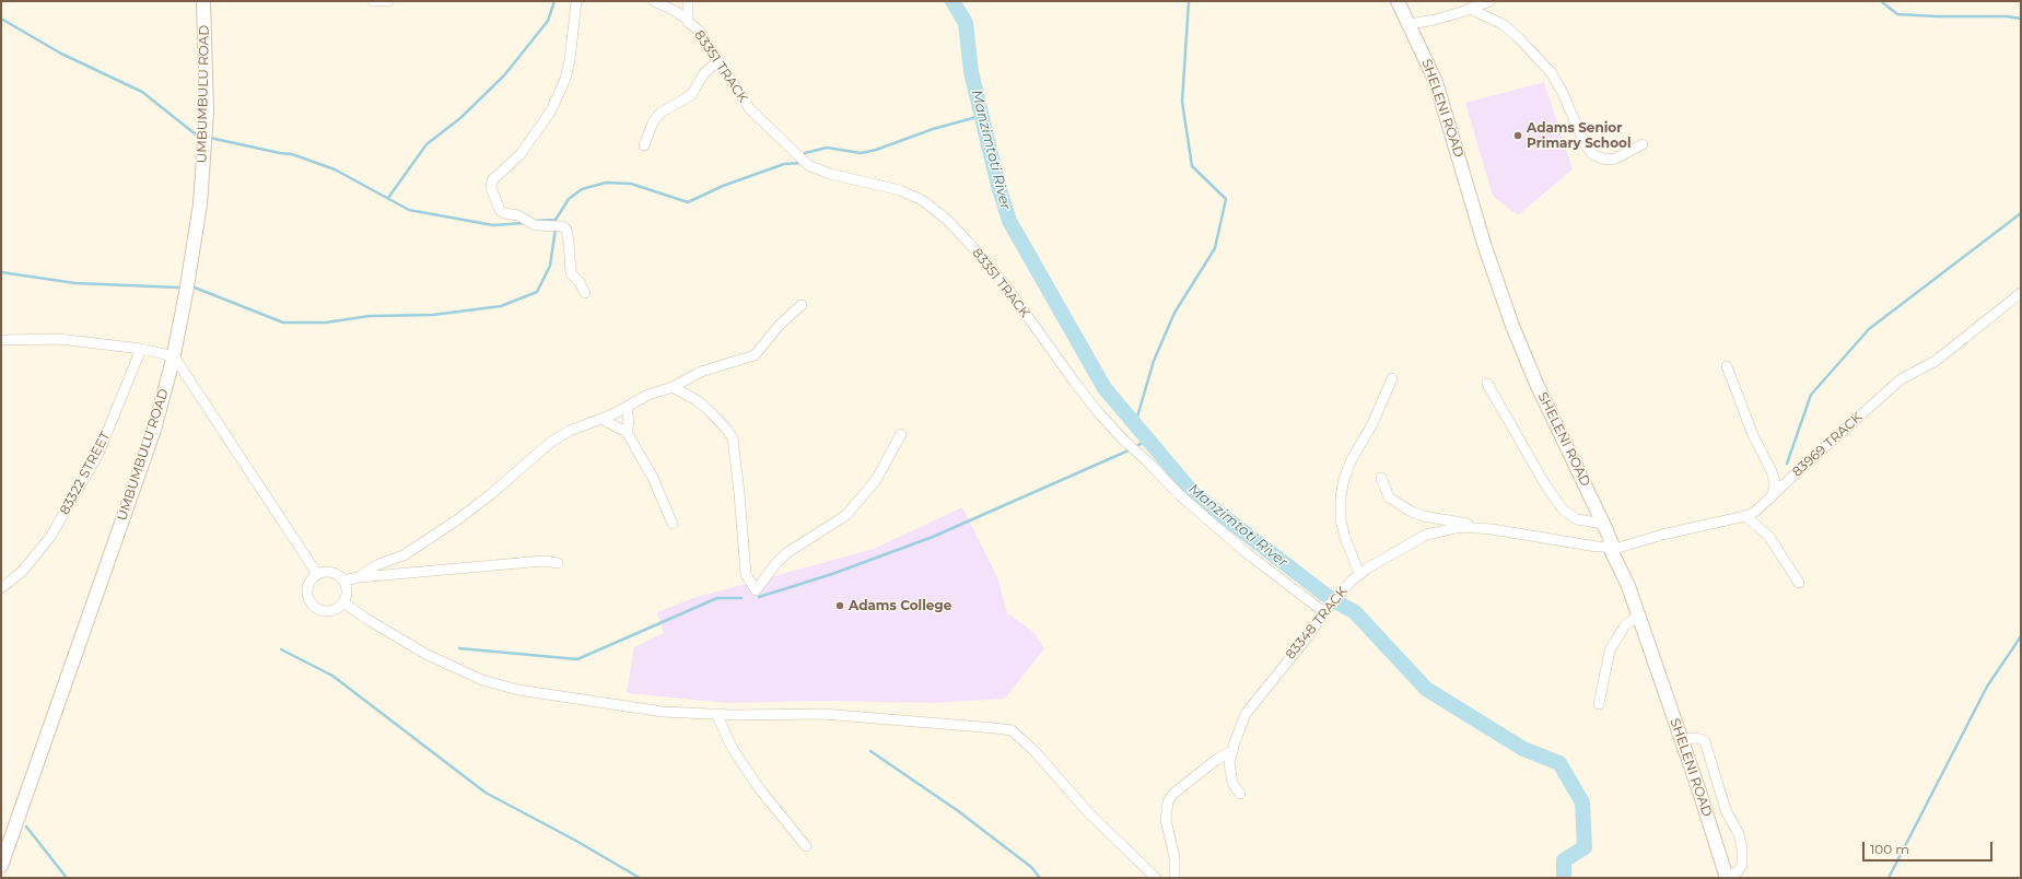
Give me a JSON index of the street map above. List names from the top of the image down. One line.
{"streets":{"street":["83351 TRACK","UMBUMBULU ROAD","SHELENI ROAD","83969 TRACK","83322 STREET","83348 TRACK"]},"crossings":[["83351 TRACK","83348 TRACK"],["SHELENI ROAD","83969 TRACK"],["SHELENI ROAD","83348 TRACK"],["83969 TRACK","83348 TRACK"]],"water":["Manzimtoti River"],"places":["Adams Senior Primary School","Adams College"],"scale_bar":"100 m"}
